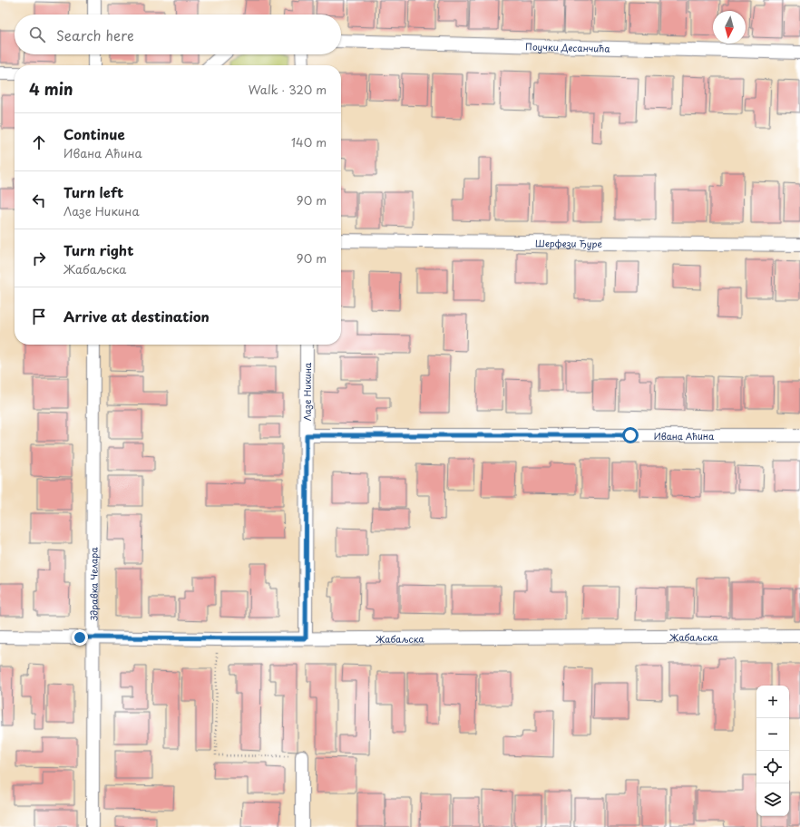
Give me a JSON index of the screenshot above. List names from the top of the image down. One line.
{"streets":{"street":["Поучки Десанчића","Шерфези Ђуре","Лазе Никина","Ивана Аћина","Здравка Челара","Жабаљска"]},"crossings":[["Лазе Никина","Ивана Аћина"],["Лазе Никина","Жабаљска"],["Здравка Челара","Жабаљска"]],"north":"bottom","page":{"search":"Search here","heading":["4 min","Walk · 320 m"],"list":[["Continue","Ивана Аћина","140 m"],["Turn left","Лазе Никина","90 m"],["Turn right","Жабаљска","90 m"],"Arrive at destination"],"map_buttons":["+","−"]}}
